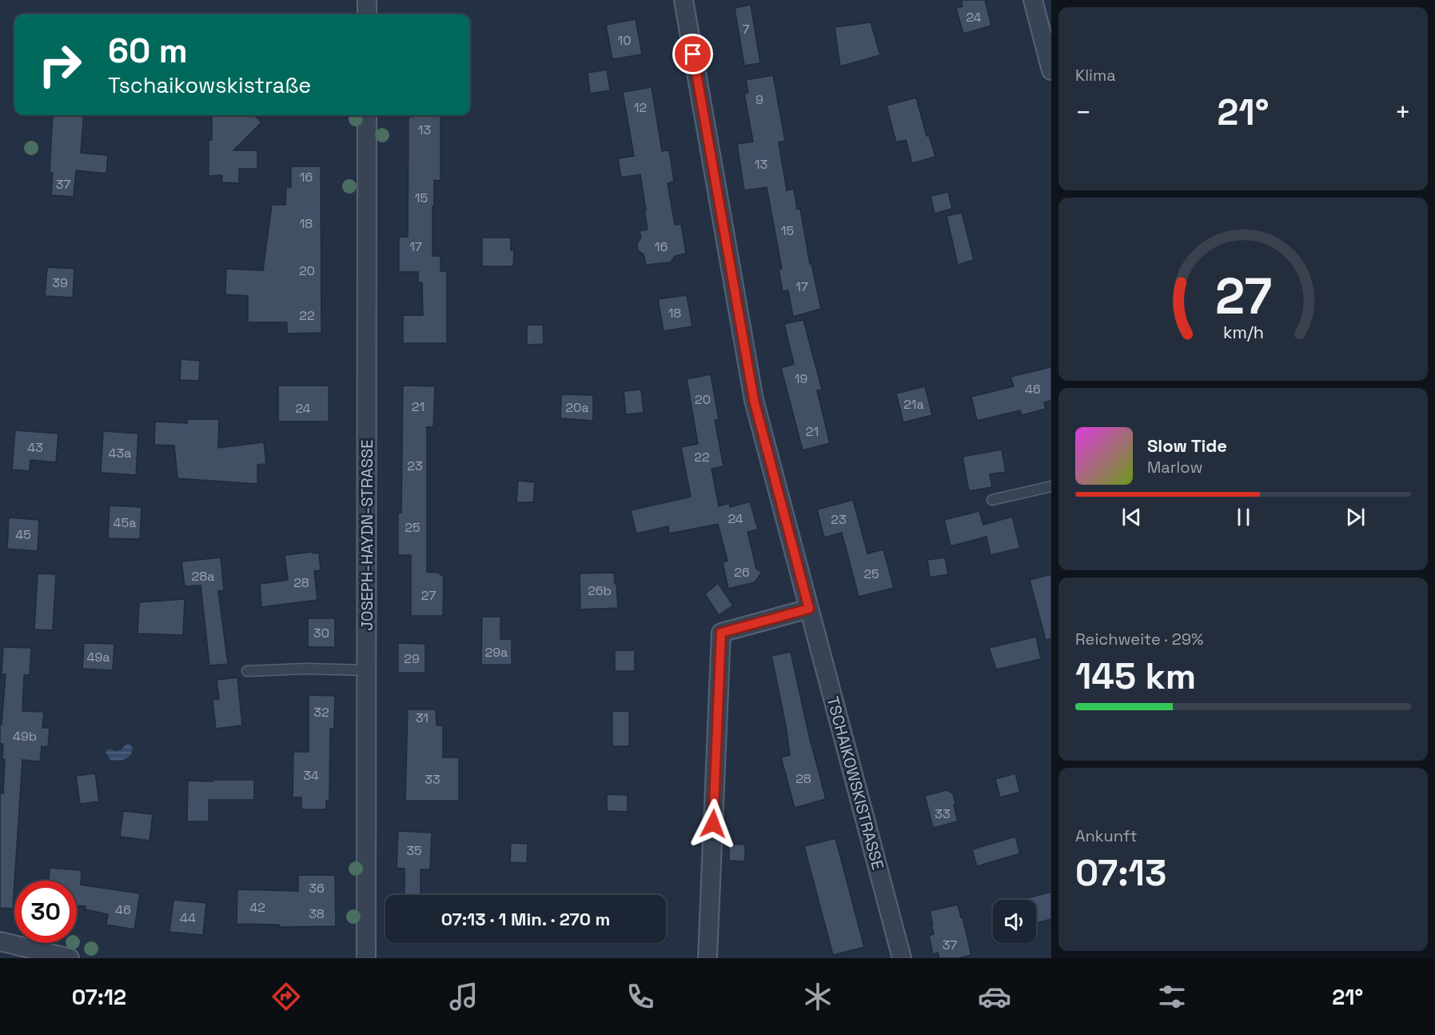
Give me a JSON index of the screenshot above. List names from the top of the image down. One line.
{"streets":{"street":["JOSEPH-HAYDN-STRASSE","TSCHAIKOWSKISTRASSE"]},"house_numbers":["24","7","10","9","12","13","13","16","37","15","18","15","17","16","20","39","17","18","22","19","46","20","21a","21","20a","24","21","43","43a","22","23","24","23","45a","25","45","26","25","28a","28","26b","27","30","29a","49a","29","32","31","49b","34","28","33","33","35","36","42","46","38","44","37"],"page":{"tile":["Klima",["Reichweite · 29%","145 km"],["Ankunft","07:13"]],"turn":["60 m","Tschaikowskistraße"],"heat":["−","21°","+"],"song":["Slow Tide","Marlow"],"limit":"30","trip":"07:13 · 1 Min. · 270 m","tabs":["07:12","21°"],"gauge":["27","km/h"]}}
